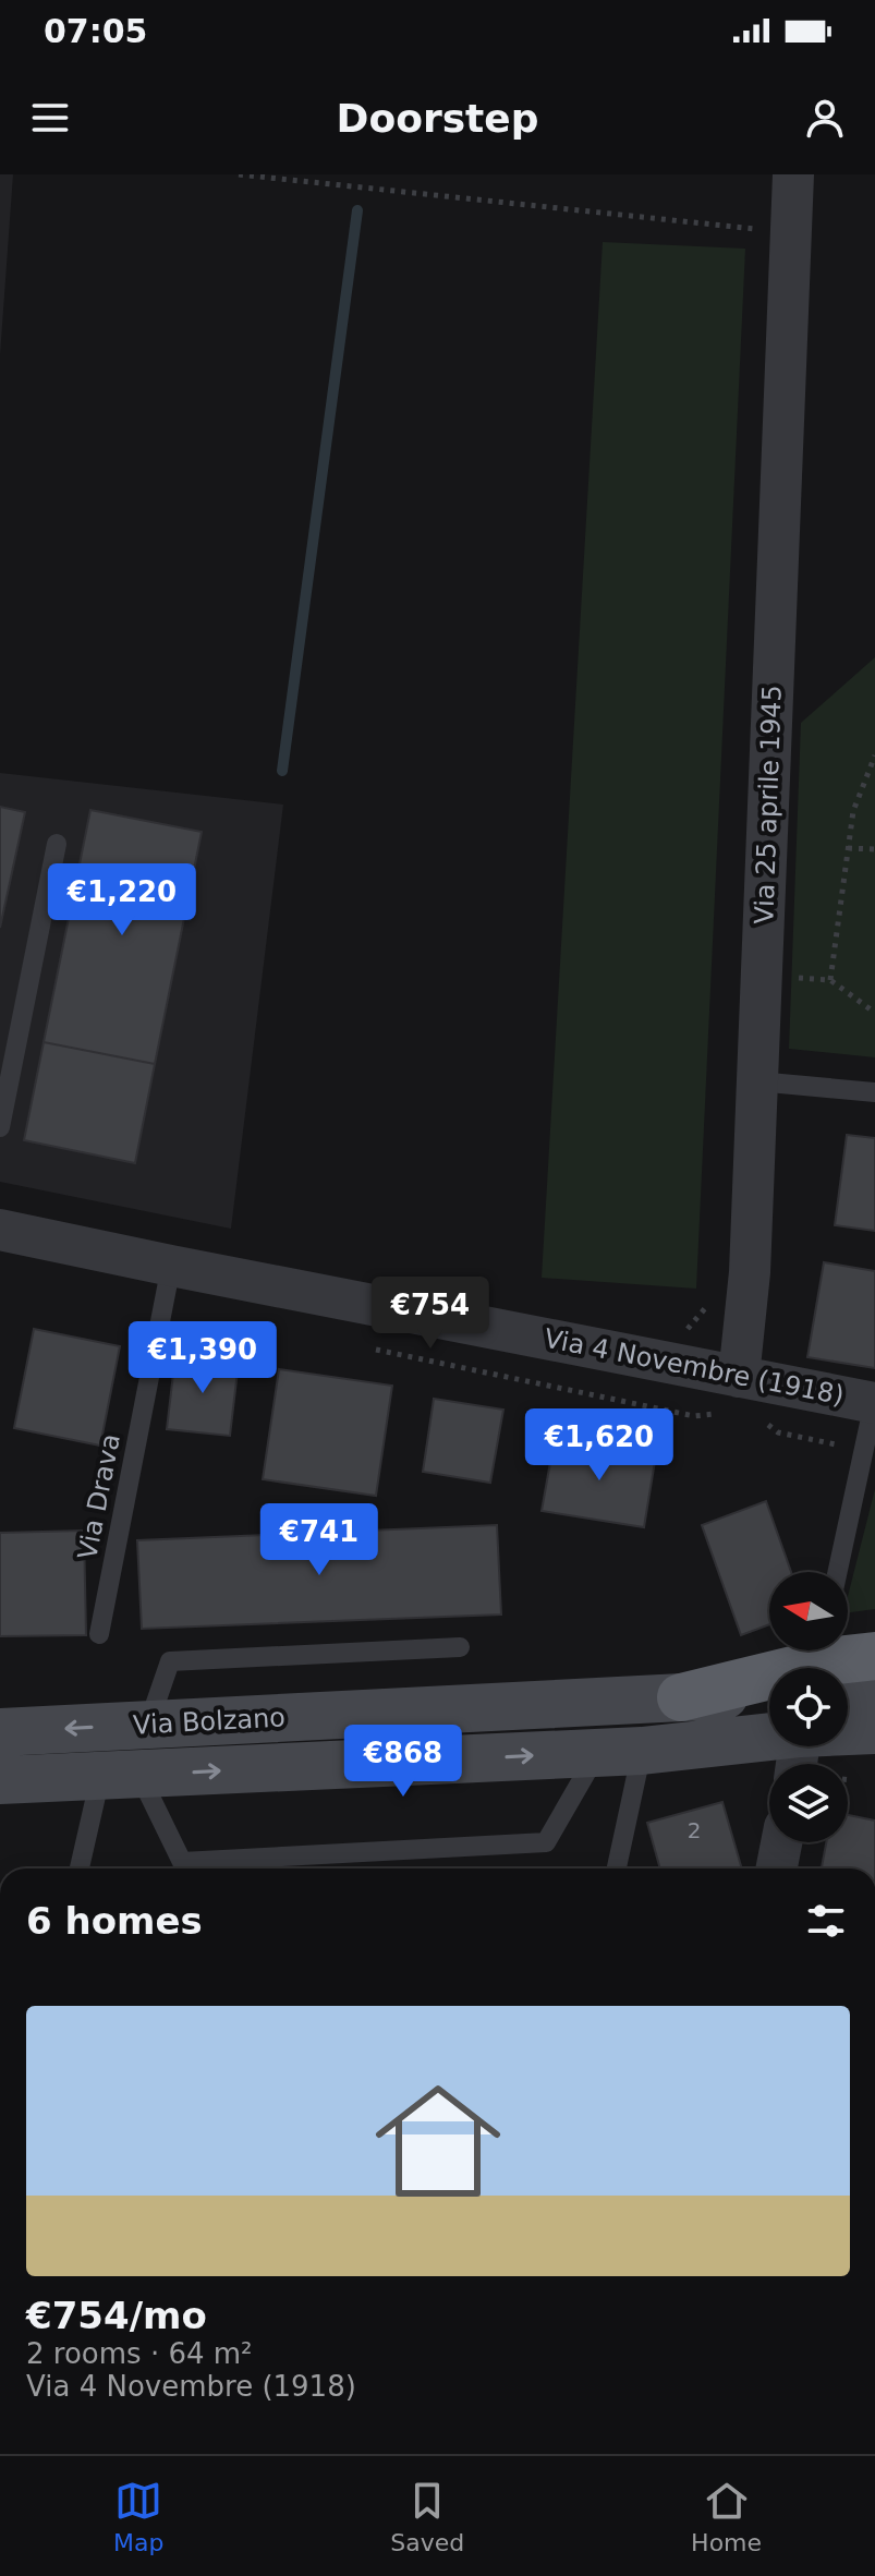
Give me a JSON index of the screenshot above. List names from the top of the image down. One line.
{"streets":{"main road":["Via Bolzano"],"street":["Via 25 aprile 1945","Via 4 Novembre (1918)"],"lane":["Via Drava"]},"crossings":[["Via 25 aprile 1945","Via 4 Novembre (1918)"],["Via 4 Novembre (1918)","Via Drava"]],"house_numbers":["2"],"north":"left","page":{"status":"07:05","header":"Doorstep","price":["€1,220","€754","€1,390","€1,620","€741","€868"],"heading":"6 homes","list":[{"name":"€754/mo","note":"2 rooms · 64 m² · Via 4 Novembre (1918)"}],"tabs":["Map","Saved","Home"]}}
